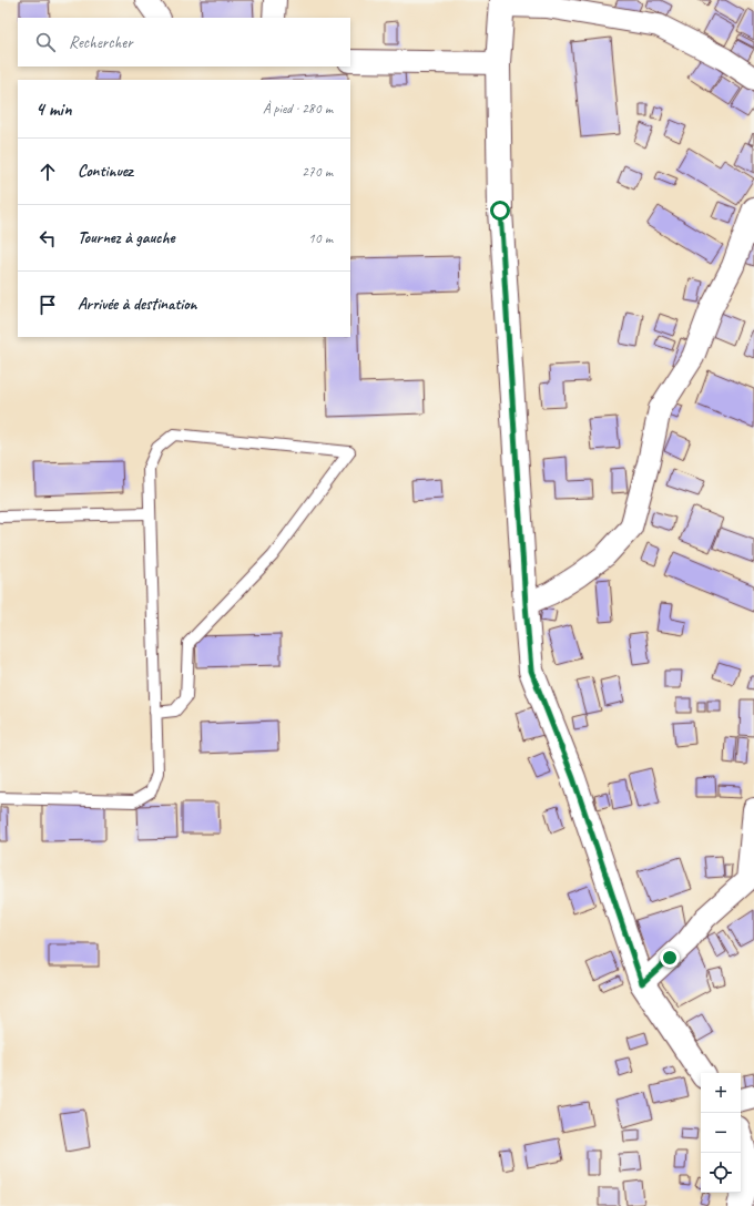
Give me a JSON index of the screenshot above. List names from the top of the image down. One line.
{"page":{"search":"Rechercher","heading":["4 min","À pied · 280 m"],"list":[["Continuez","270 m"],["Tournez à gauche","10 m"],"Arrivée à destination"],"map_buttons":["+","−"]}}
